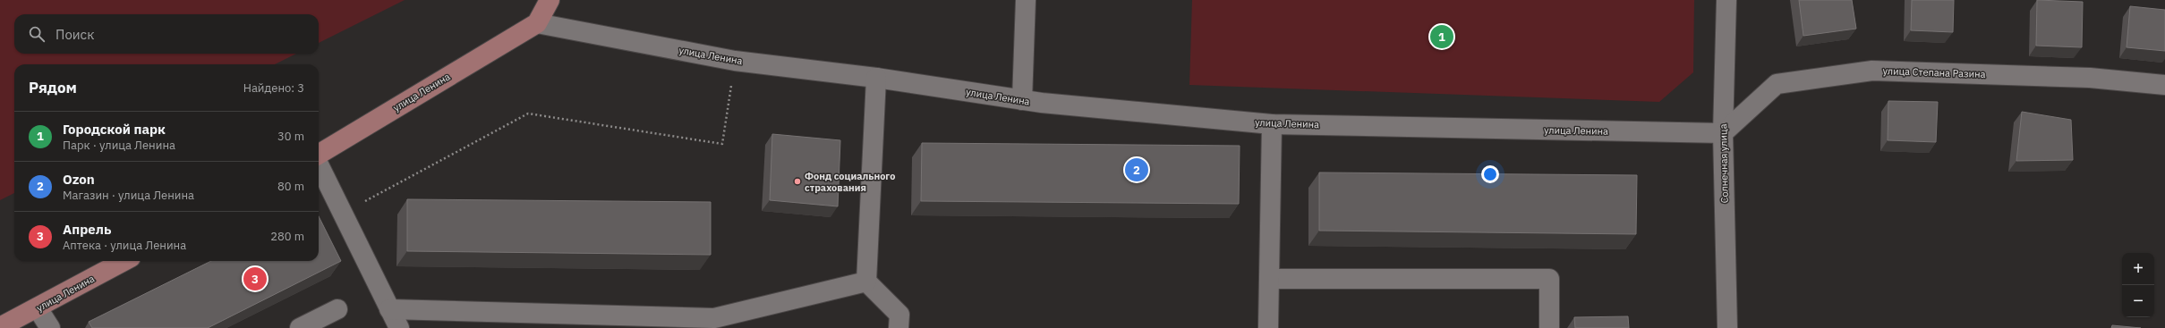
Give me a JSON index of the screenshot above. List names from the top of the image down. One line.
{"streets":{"main road":["улица Ленина"],"street":["улица Степана Разина","Солнечная улица"]},"crossings":[["улица Ленина","улица Степана Разина"],["улица Ленина","Солнечная улица"],["улица Степана Разина","Солнечная улица"]],"places":["Фонд социального страхования"],"page":{"search":"Поиск","pins":["1","2","3"],"heading":["Рядом","Найдено: 3"],"list":[{"mark":"1","name":"Городской парк","note":"Парк · улица Ленина","value":"30 m"},{"mark":"2","name":"Ozon","note":"Магазин · улица Ленина","value":"80 m"},{"mark":"3","name":"Апрель","note":"Аптека · улица Ленина","value":"280 m"}],"map_buttons":["+","−"]}}
